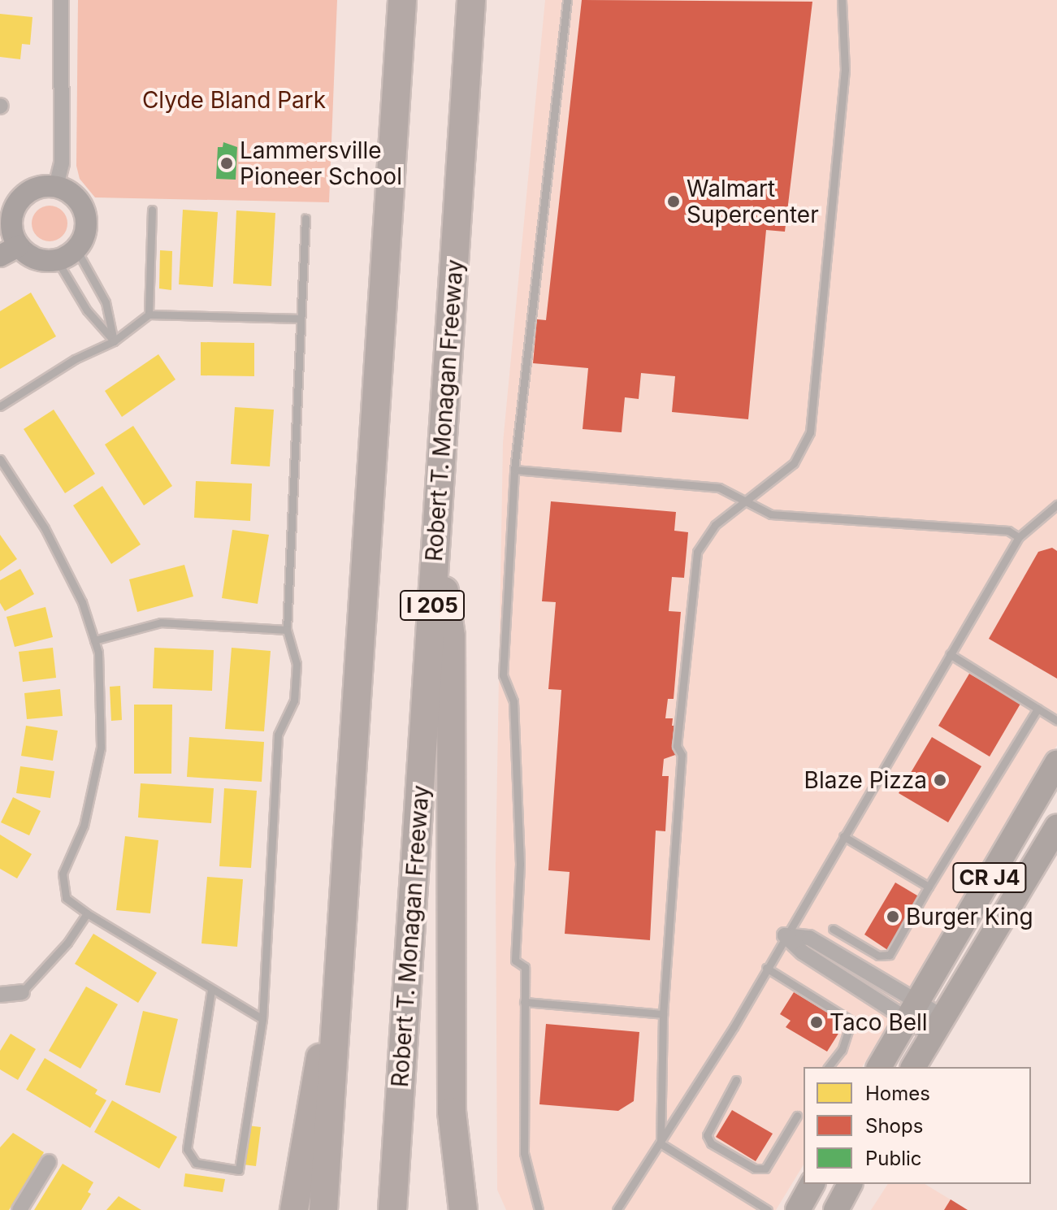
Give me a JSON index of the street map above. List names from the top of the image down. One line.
{"streets":{"highway":["Robert T. Monagan Freeway","I 205"],"main road":["CR J4"]},"parks":["Clyde Bland Park"],"places":["Lammersville Pioneer School","Walmart Supercenter","Blaze Pizza","Burger King","Taco Bell"],"legend":["Homes","Shops","Public"]}
